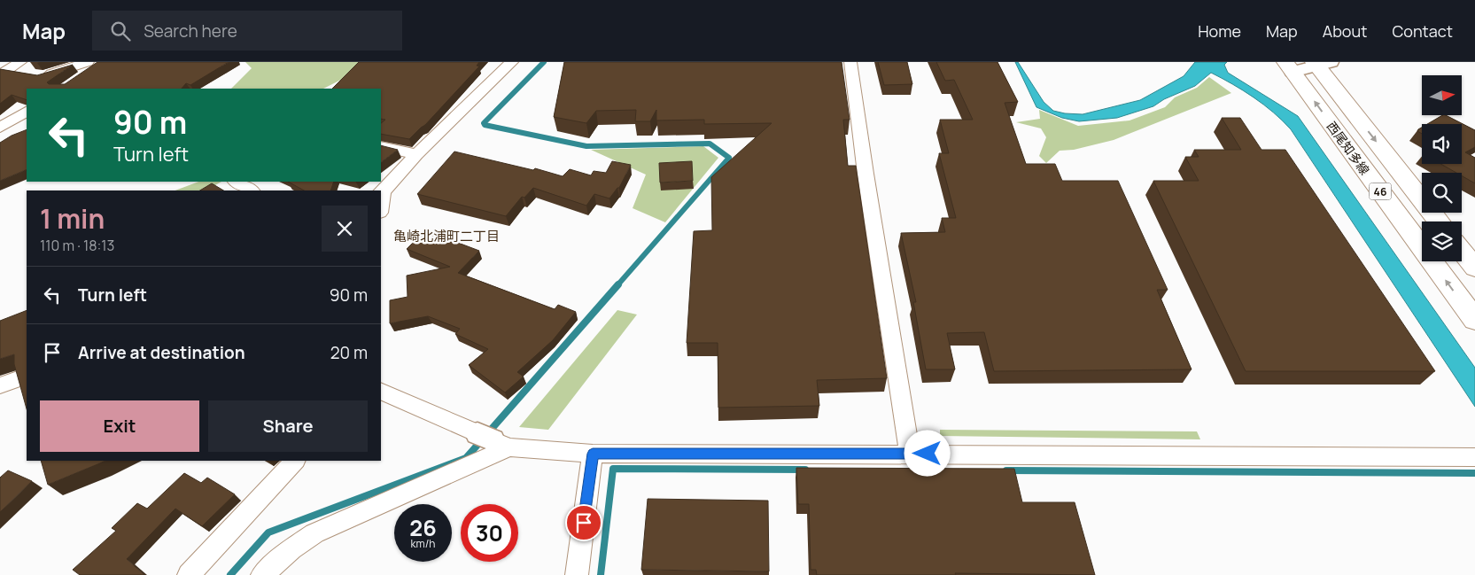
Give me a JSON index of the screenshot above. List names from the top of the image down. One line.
{"streets":{"main road":["西尾知多線","46"]},"districts":["亀崎北浦町二丁目"],"north":"right","page":{"header":"Map","search":"Search here","nav":["Home","Map","About","Contact"],"turn":["90 m","Turn left"],"heading":["1 min","110 m · 18:13"],"list":[{"name":"Turn left","value":"90 m"},{"name":"Arrive at destination","value":"20 m"}],"buttons":["Exit","Share"],"speed":"26 km/h","limit":"30"}}
